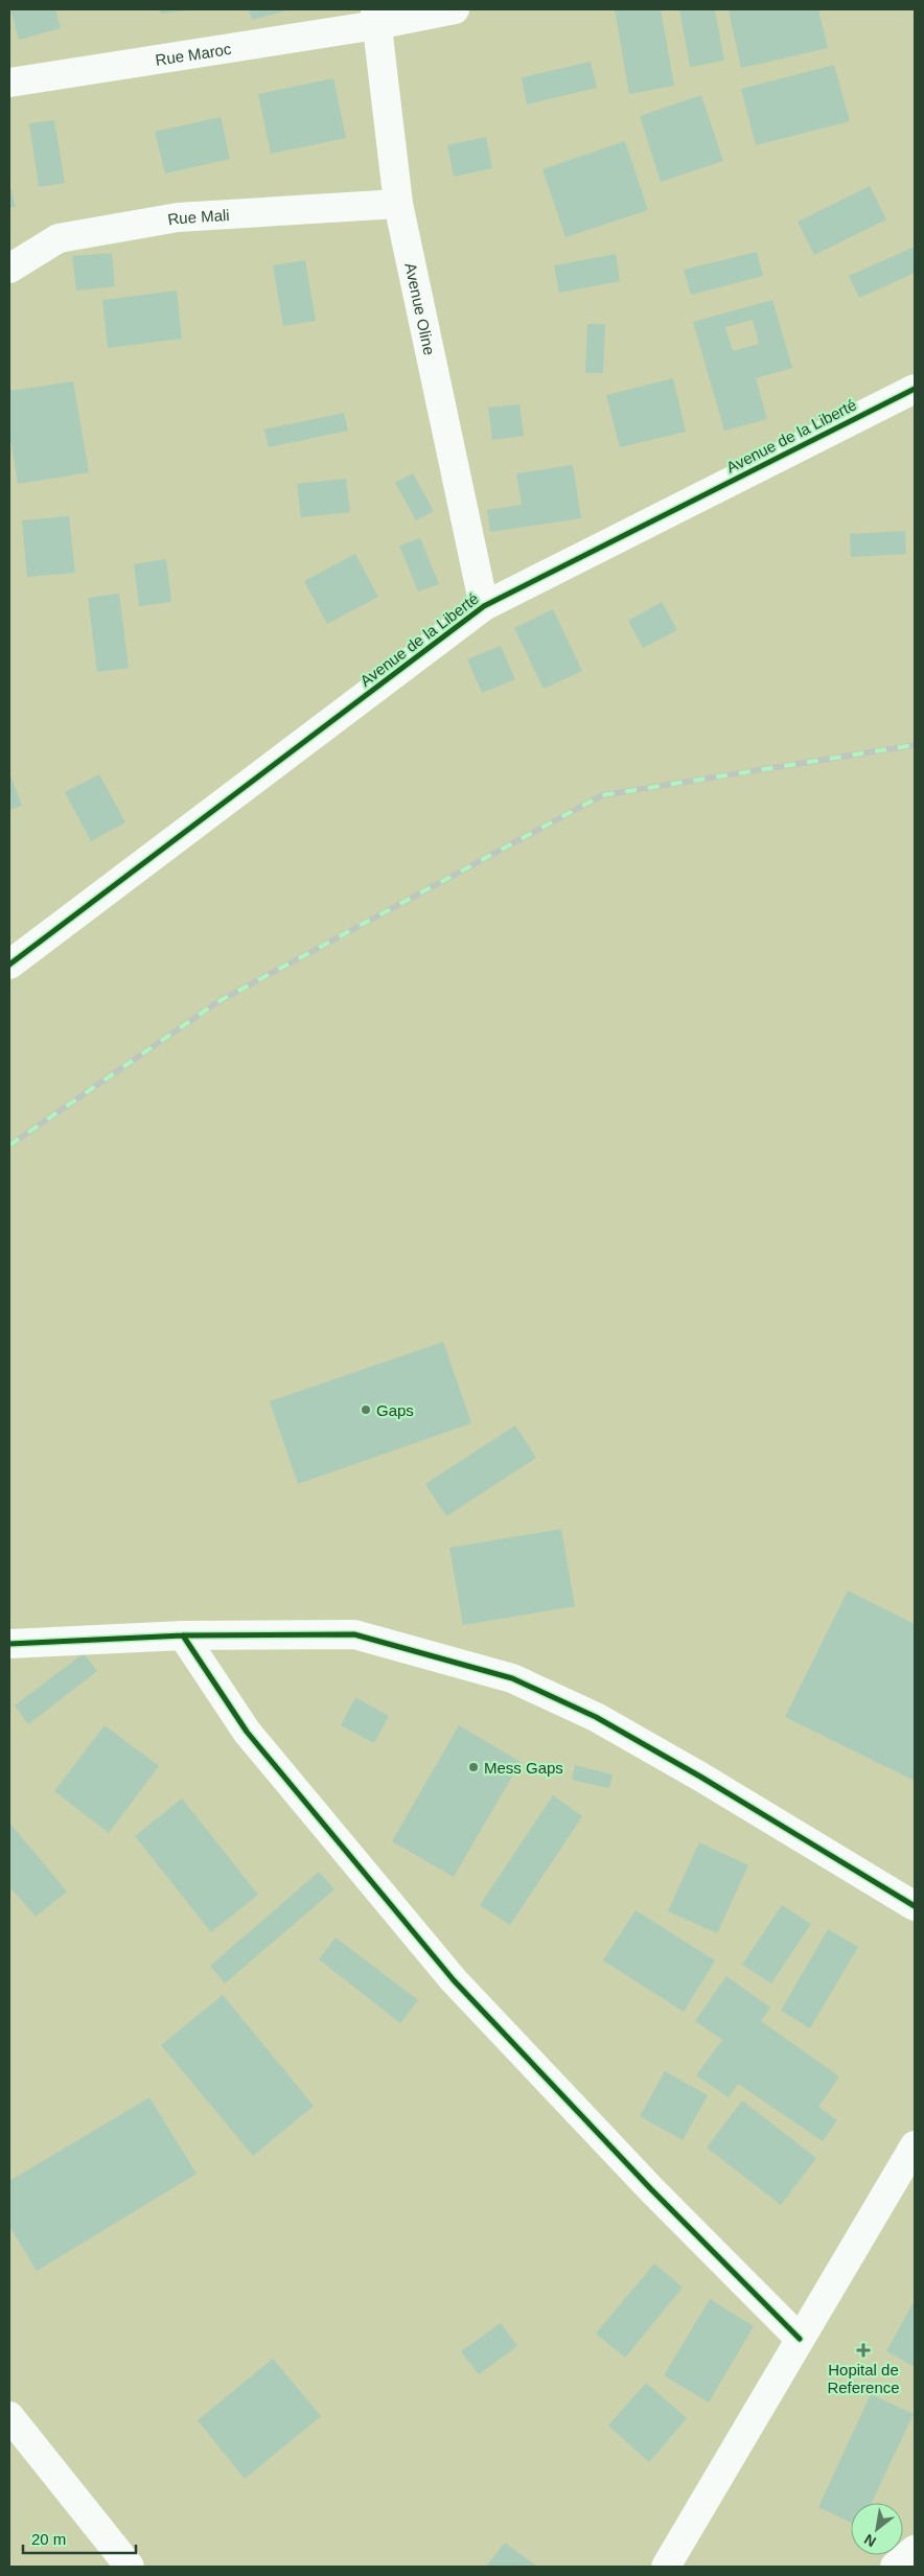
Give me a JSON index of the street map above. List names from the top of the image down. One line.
{"streets":{"street":["Rue Maroc","Rue Mali","Avenue Oline","Avenue de la Liberté"]},"crossings":[["Rue Maroc","Avenue Oline"],["Rue Mali","Avenue Oline"],["Avenue Oline","Avenue de la Liberté"]],"places":{"other":["Gaps","Mess Gaps"],"health":["Hopital de Reference"]},"scale_bar":"20 m","north":"bottom left"}
